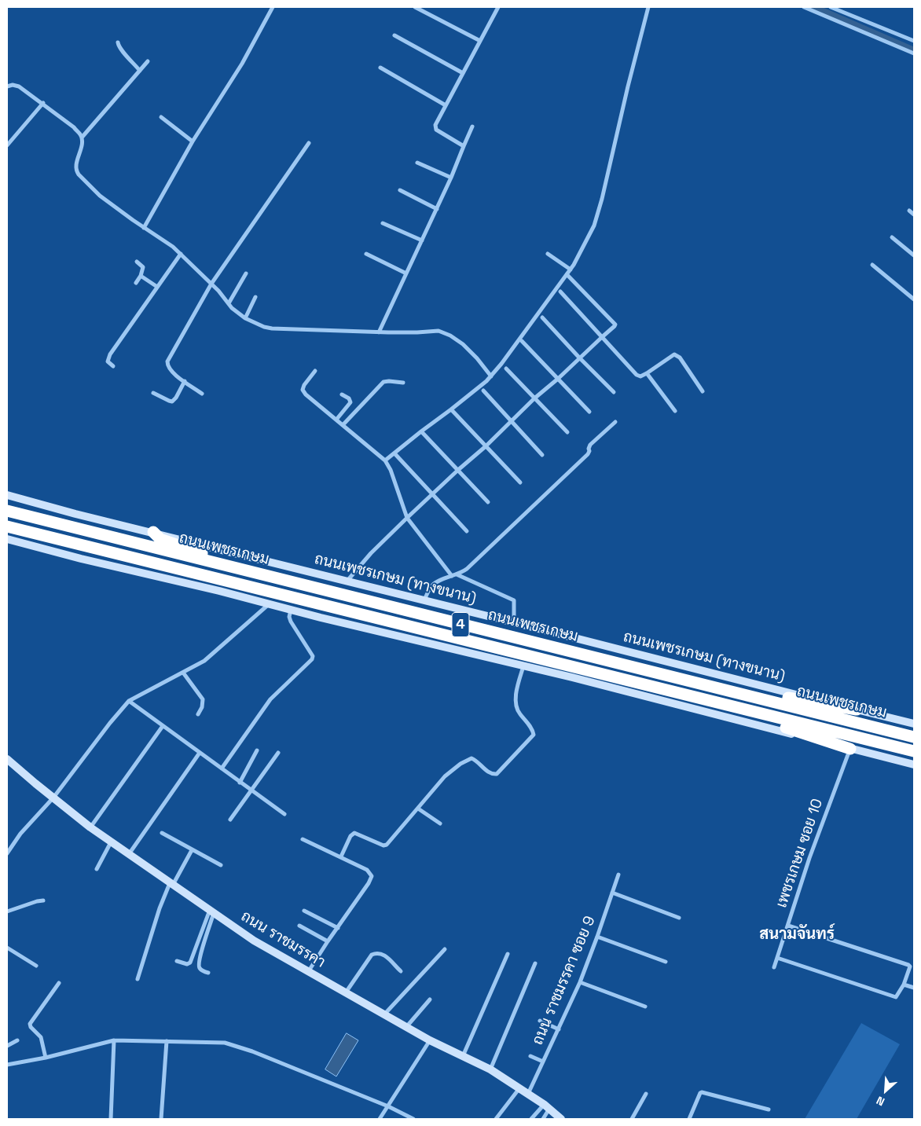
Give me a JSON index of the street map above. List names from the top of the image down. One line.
{"streets":{"highway":["ถนนเพชรเกษม","4"],"main road":["ถนนเพชรเกษม (ทางขนาน)","ถนน ราชมรรคา"],"street":["เพชรเกษม ซอย 10","ถนน ราชมรรคา ซอย 9"]},"crossings":[["4","เพชรเกษม ซอย 10"],["ถนน ราชมรรคา","ถนน ราชมรรคา ซอย 9"]],"districts":["สนามจันทร์"],"north":"bottom left"}
